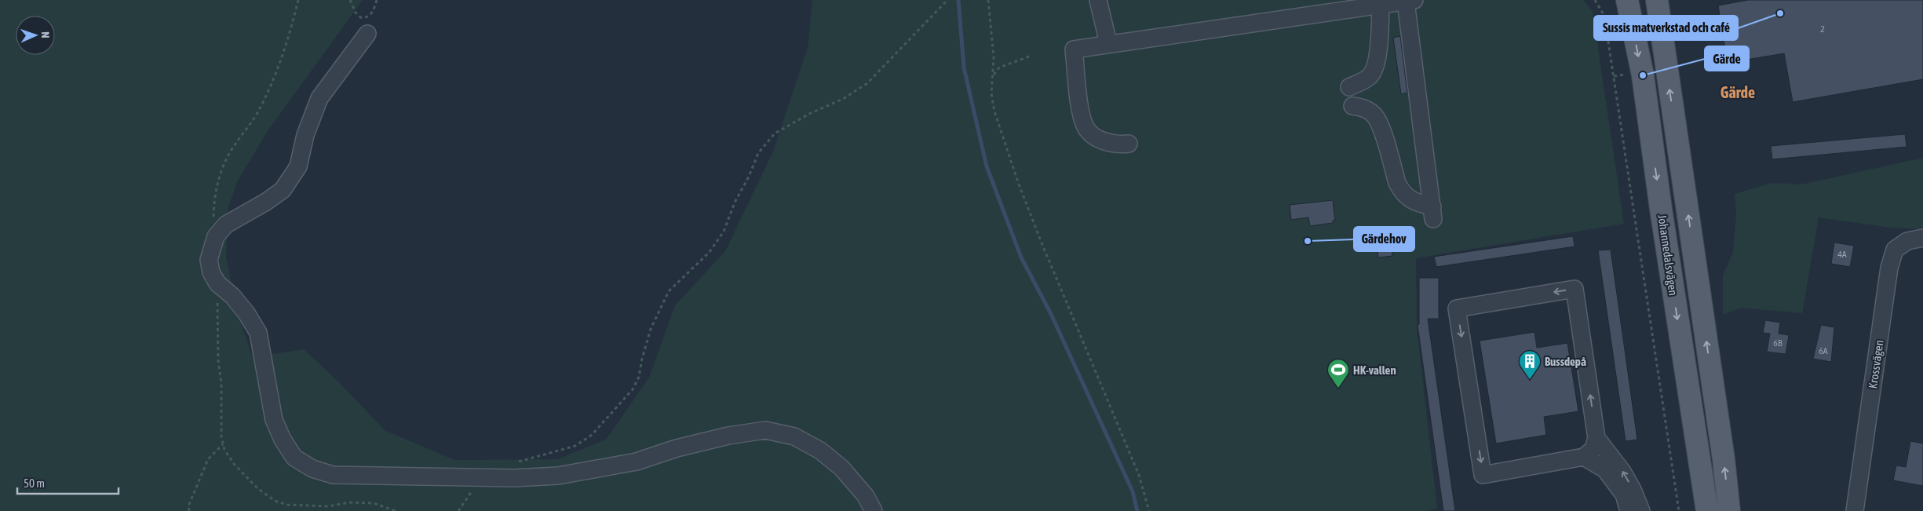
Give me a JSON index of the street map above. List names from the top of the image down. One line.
{"streets":{"main road":["Johannedalsvägen"],"street":["Krossvägen"]},"districts":["Gärde"],"places":{"other":["Sussis matverkstad och café","Gärde","Gärdehov"],"building":["Bussdepå"],"sports":["HK-vallen"]},"house_numbers":["2","4A","6B","6A"],"scale_bar":"50 m","north":"right"}
